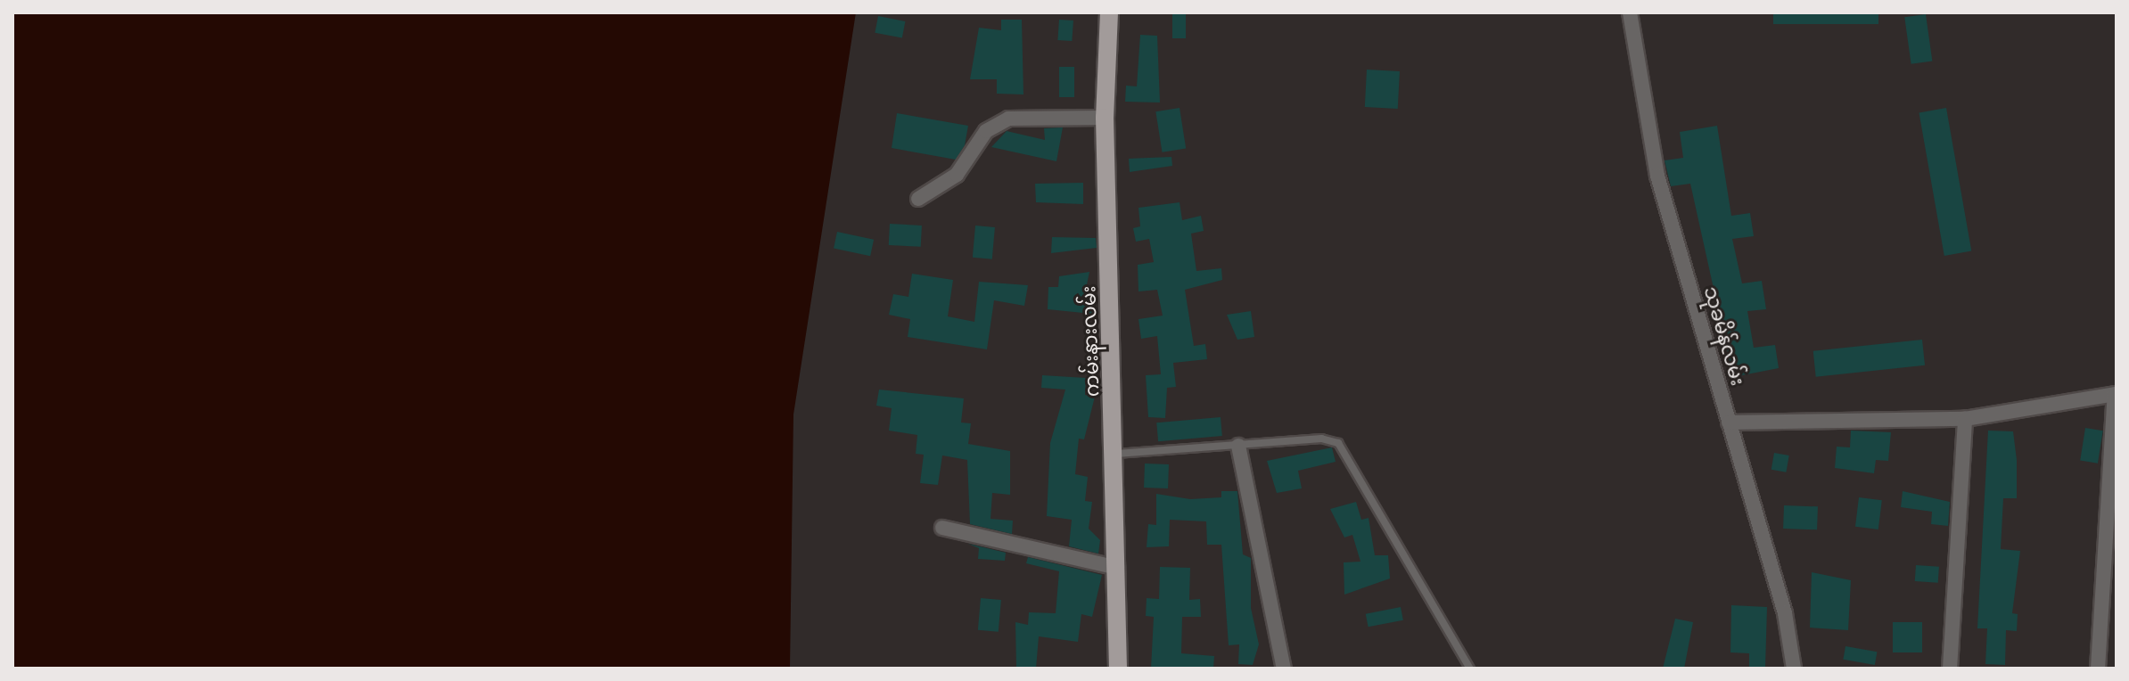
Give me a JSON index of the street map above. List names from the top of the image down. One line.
{"streets":{"main road":["ကမ်းနားလမ်း"],"street":["သုခမိန်လမ်း"]}}
